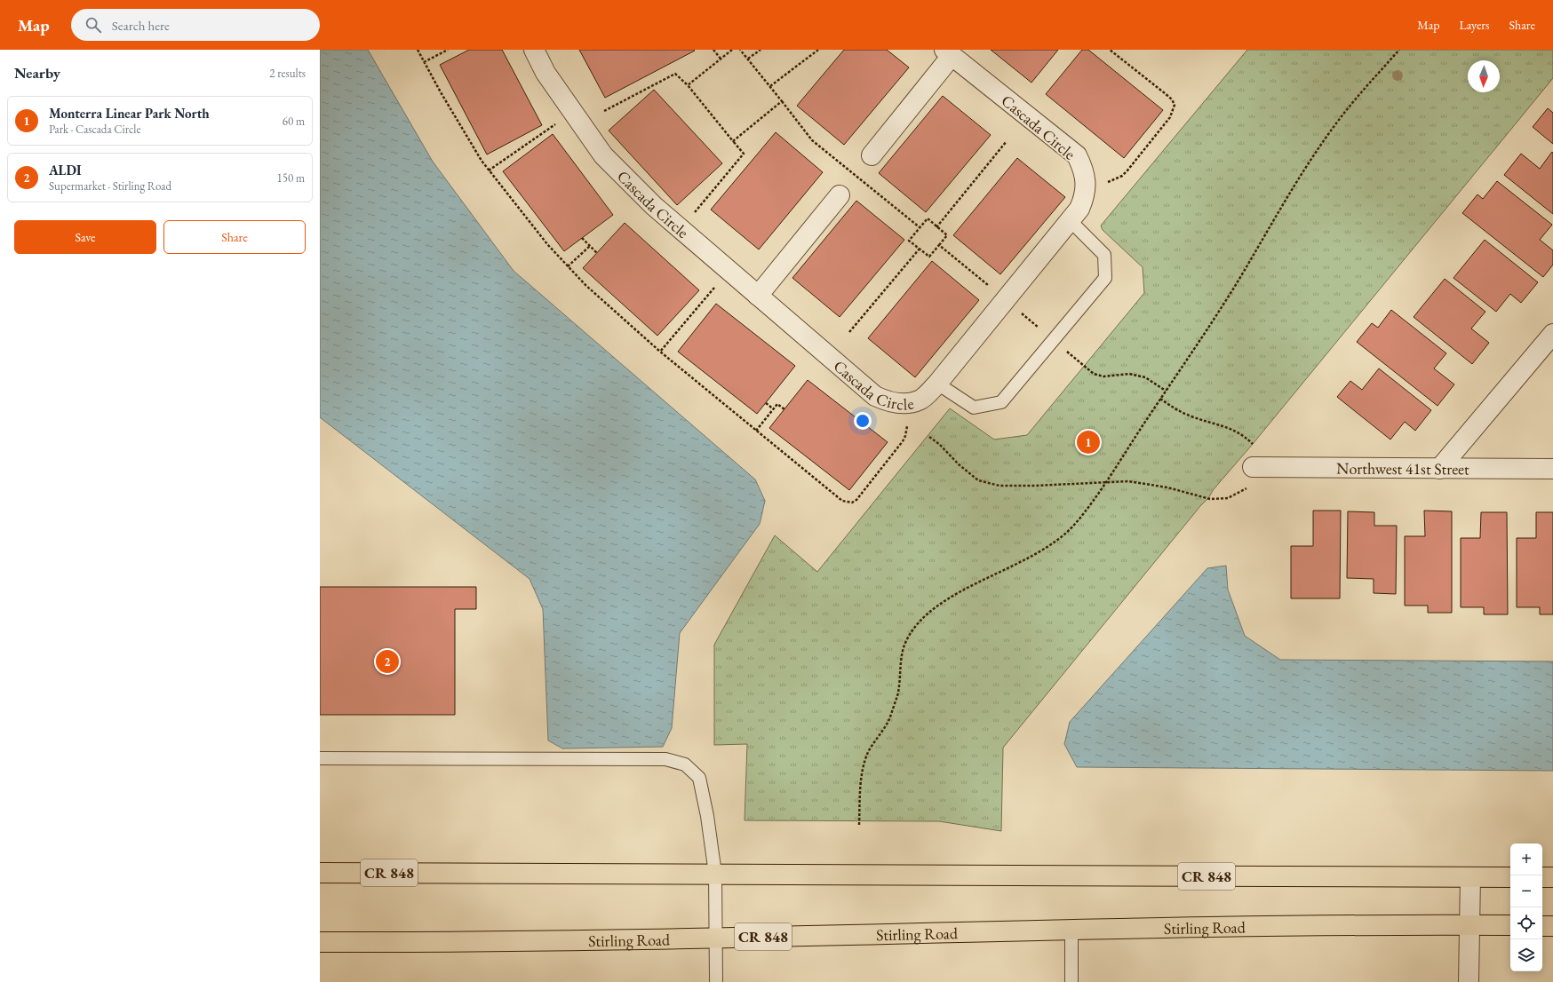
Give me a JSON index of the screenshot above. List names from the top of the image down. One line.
{"streets":{"main road":["CR 848","Stirling Road"],"street":["Cascada Circle","Northwest 41st Street"]},"north":"bottom","page":{"header":"Map","search":"Search here","nav":["Map","Layers","Share"],"heading":["Nearby","2 results"],"list":[{"mark":"1","name":"Monterra Linear Park North","note":"Park · Cascada Circle","value":"60 m"},{"mark":"2","name":"ALDI","note":"Supermarket · Stirling Road","value":"150 m"}],"buttons":["Save","Share"],"pins":["1","2"],"map_buttons":["+","−"]}}
